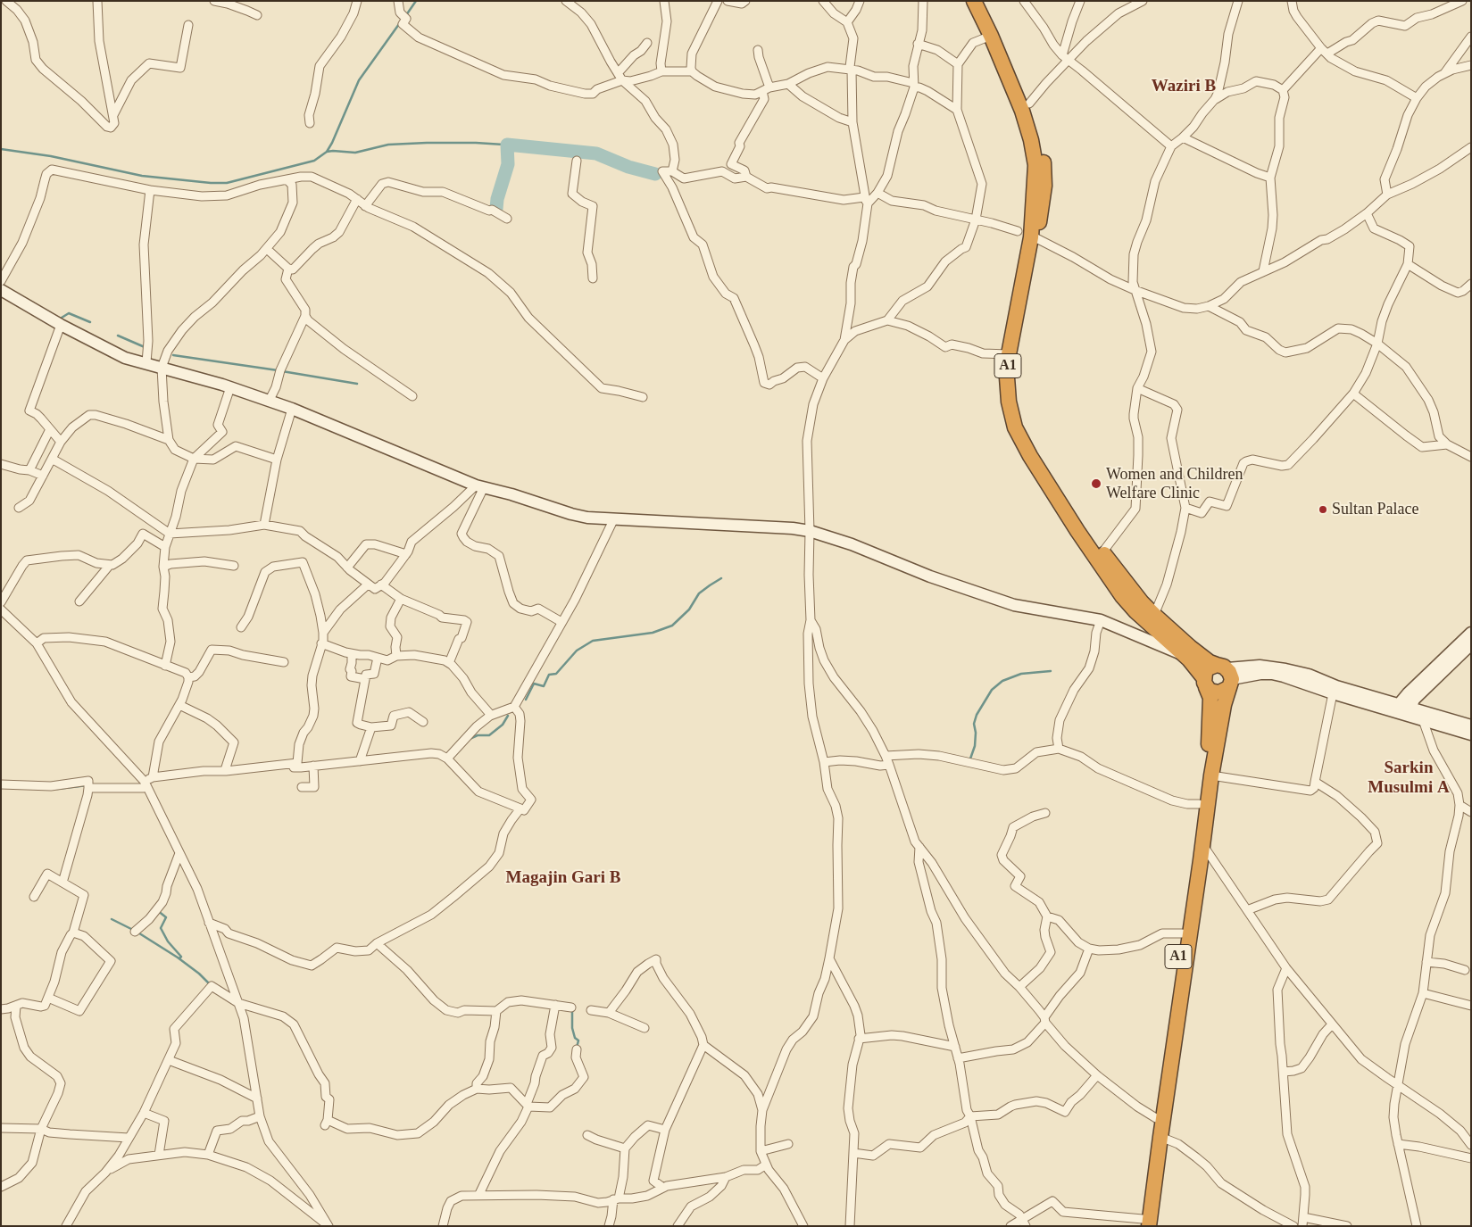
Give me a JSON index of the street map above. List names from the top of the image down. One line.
{"streets":{"highway":["A1"]},"districts":["Waziri B","Sarkin Musulmi A","Magajin Gari B"],"places":["Women and Children Welfare Clinic","Sultan Palace"]}
